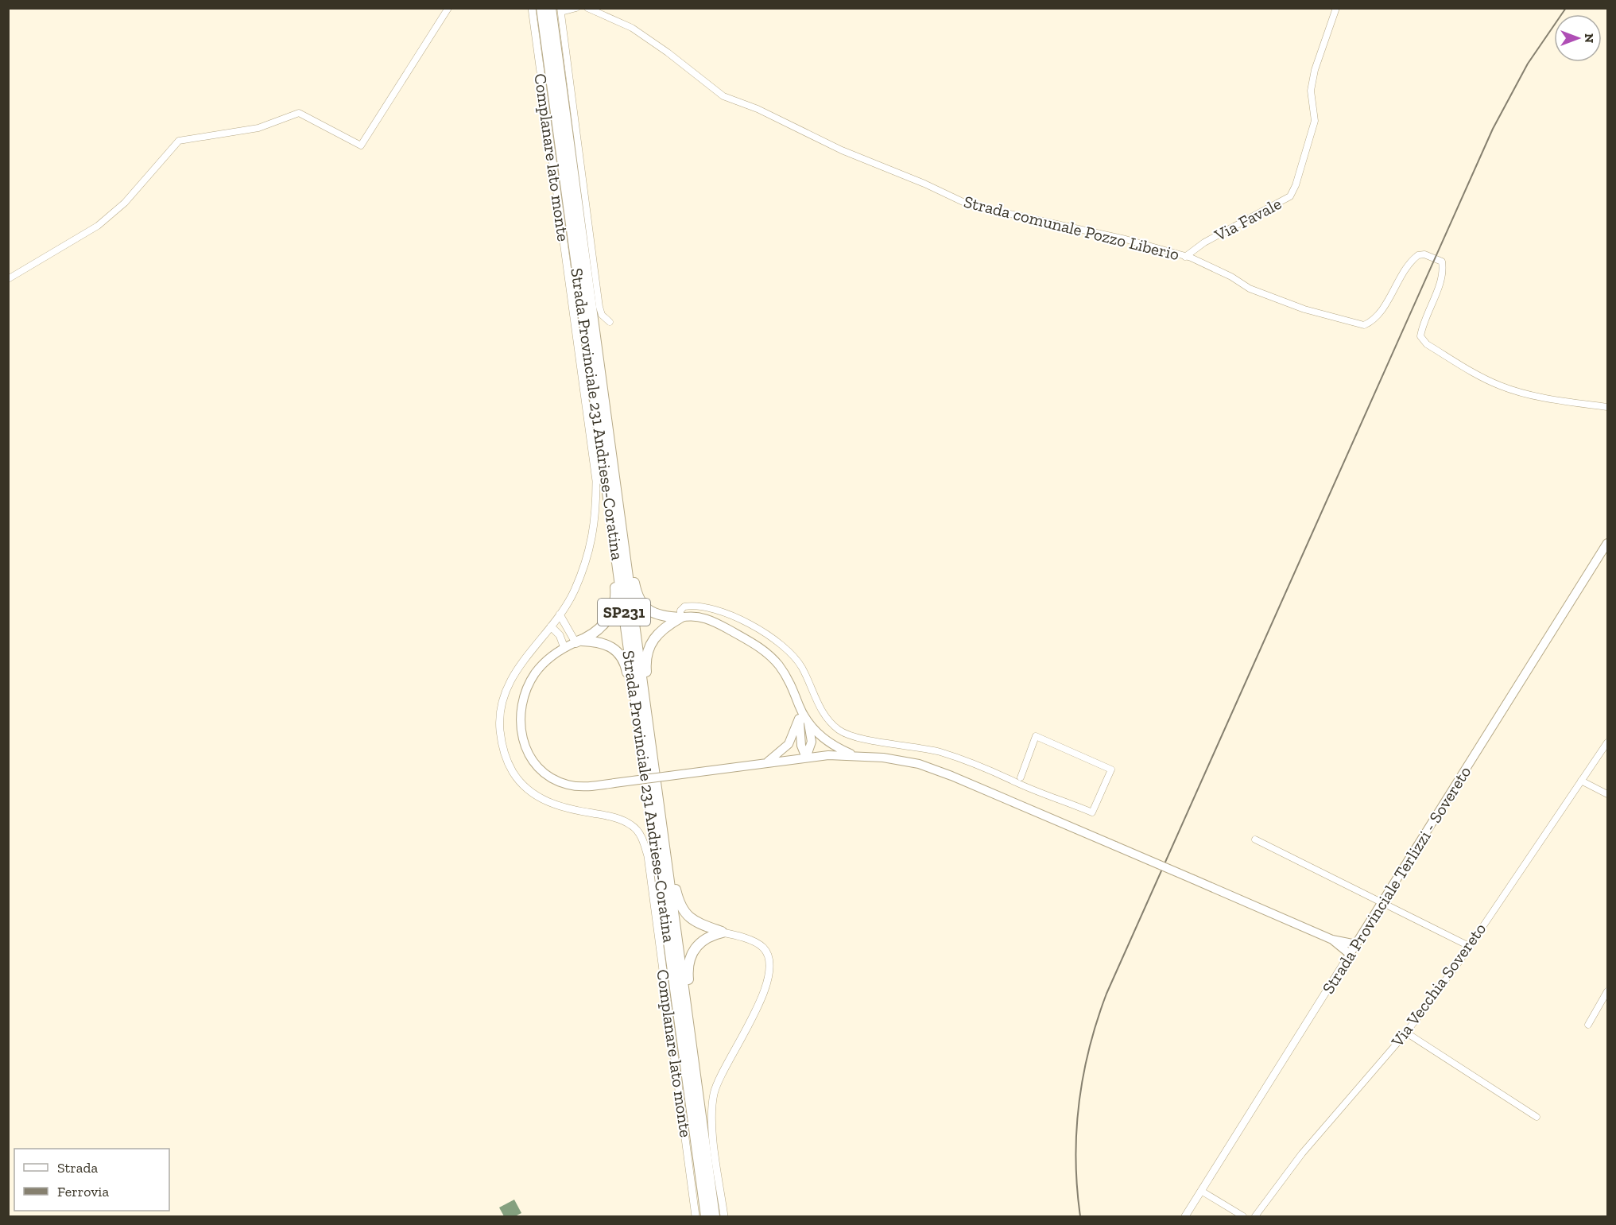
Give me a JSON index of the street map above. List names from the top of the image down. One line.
{"streets":{"highway":["Strada Provinciale 231 Andriese-Coratina","SP231"],"main road":["Strada Provinciale Terlizzi - Sovereto"],"street":["Complanare lato monte","Via Favale","Strada comunale Pozzo Liberio","Via Vecchia Sovereto"]},"crossings":[["Via Favale","Strada comunale Pozzo Liberio"],["Strada Provinciale 231 Andriese-Coratina","SP231"]],"legend":["Strada","Ferrovia"],"north":"right"}
